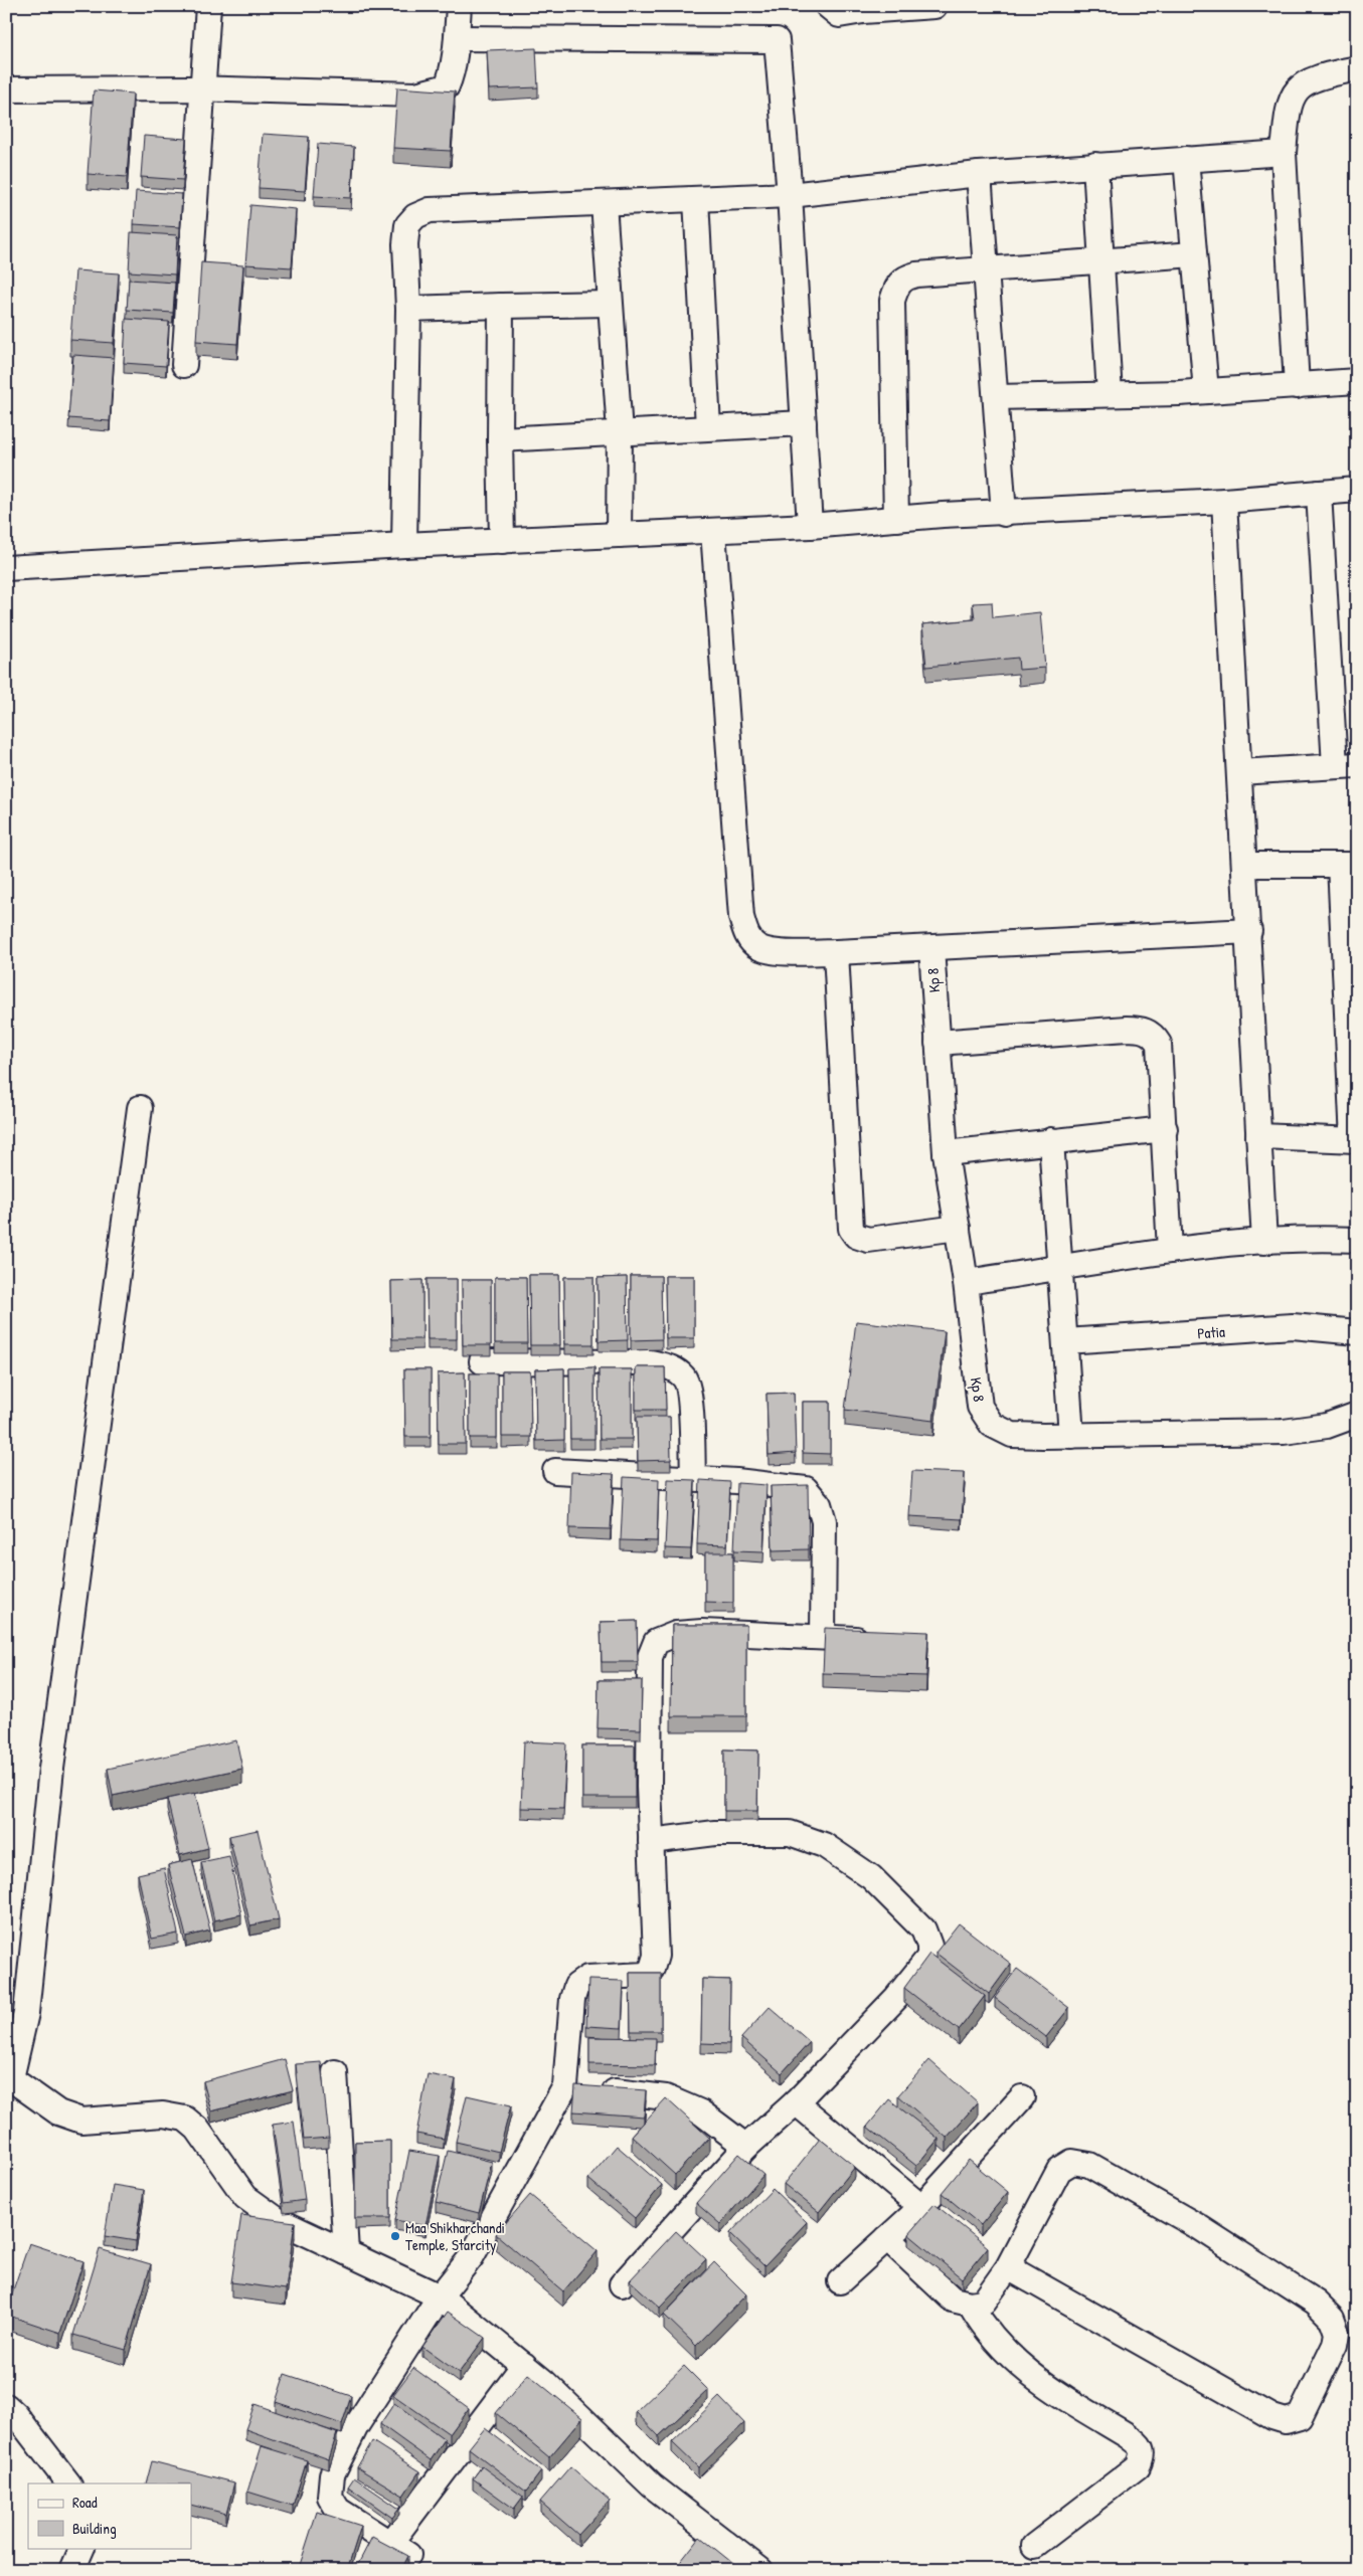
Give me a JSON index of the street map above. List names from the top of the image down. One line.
{"streets":{"street":["Kp 8","Patia"]},"places":["Maa Shikharchandi Temple, Starcity"],"legend":["Road","Building"]}
